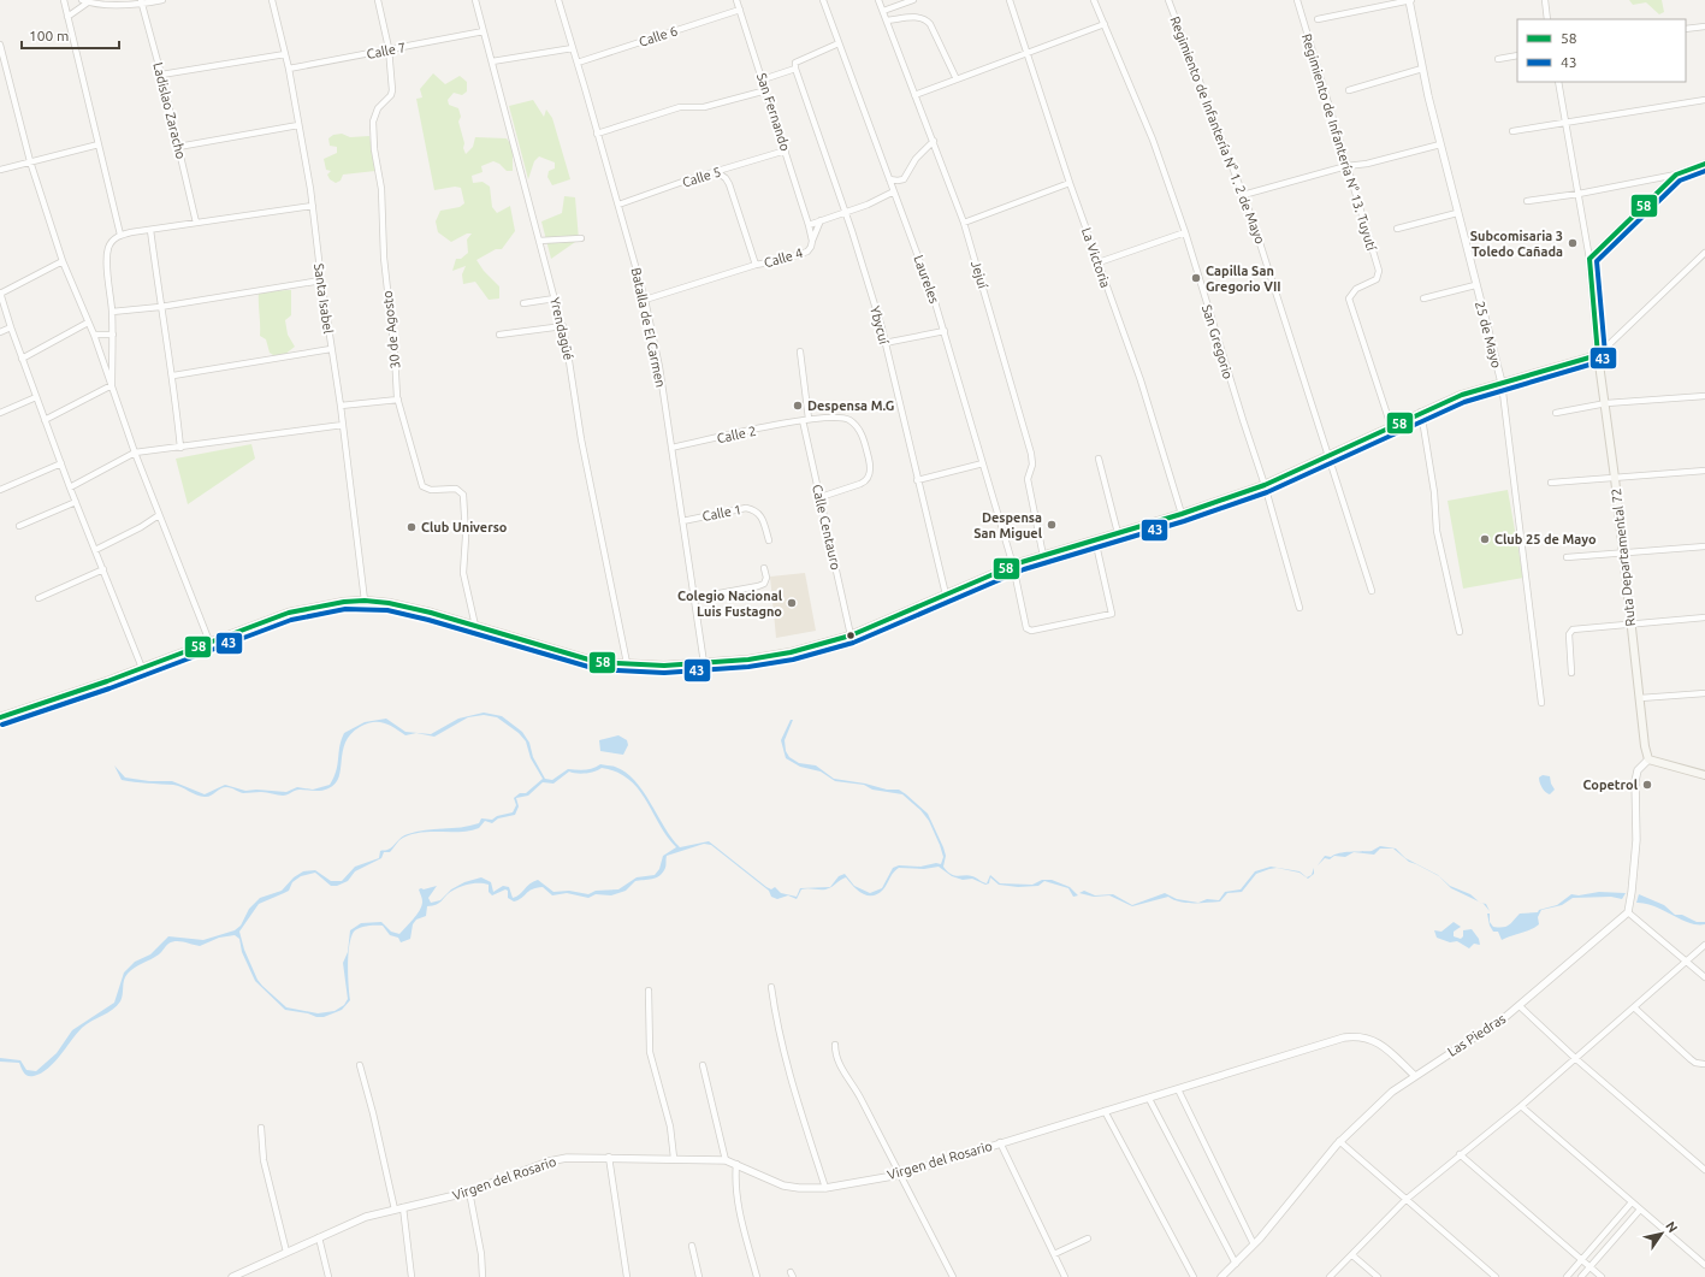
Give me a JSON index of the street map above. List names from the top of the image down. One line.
{"streets":{"main road":["Ruta Departamental 72"],"street":["Calle 6","Calle 7","Ladislao Zaracho","San Fernando","Regimiento de Infantería N° 1. 2 de Mayo","Regimiento de Infantería N° 13. Tuyutí","Calle 5","Calle 4","La Victoria","Jejuí","Laureles","Santa Isabel","Ybycuí","Batalla de El Carmen","Yrendagüé","30 de Agosto","25 de Mayo","San Gregorio","Calle 2","Calle 1","Calle Centauro","Las Piedras","Virgen del Rosario"]},"crossings":[["Calle 6","San Fernando"],["Calle 6","Batalla de El Carmen"],["Calle 7","Santa Isabel"],["Calle 7","Yrendagüé"],["Calle 7","30 de Agosto"],["San Fernando","Calle 5"],["San Fernando","Calle 4"],["Calle 5","Batalla de El Carmen"],["Calle 4","Batalla de El Carmen"],["Batalla de El Carmen","Calle 2"],["Batalla de El Carmen","Calle 1"],["Calle 2","Calle Centauro"],["Las Piedras","Virgen del Rosario"]],"places":["Subcomisaria 3 Toledo Cañada","Capilla San Gregorio VII","Despensa M.G","Despensa San Miguel","Club Universo","Club 25 de Mayo","Colegio Nacional Luis Fustagno","Copetrol"],"lines":["transit line 58","transit line 43"],"legend":["58","43"],"scale_bar":"100 m","north":"top right"}
